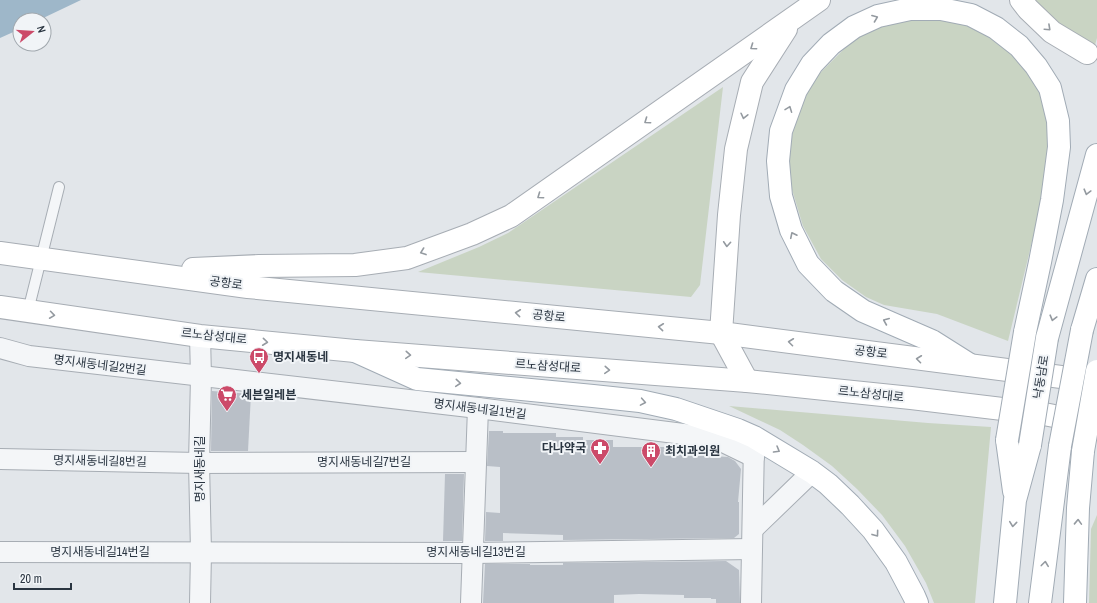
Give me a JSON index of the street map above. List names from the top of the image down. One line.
{"streets":{"main road":["공항로","르노삼성대로","낙동남로"],"street":["명지새동네길2번길","명지새동네길1번길","명지새동네길8번길","명지새동네길7번길","명지새동네길","명지새동네길14번길","명지새동네길13번길"]},"crossings":[["르노삼성대로","명지새동네길"],["명지새동네길2번길","명지새동네길1번길"],["명지새동네길2번길","명지새동네길"],["명지새동네길1번길","명지새동네길"],["명지새동네길8번길","명지새동네길7번길"],["명지새동네길8번길","명지새동네길"],["명지새동네길7번길","명지새동네길"],["명지새동네길","명지새동네길14번길"],["명지새동네길","명지새동네길13번길"],["명지새동네길14번길","명지새동네길13번길"]],"places":{"bus stop":["명지새동네"],"supermarket":["세븐일레븐"],"pharmacy":["다나약국"],"building":["최치과의원"]},"scale_bar":"20 m","north":"right"}
